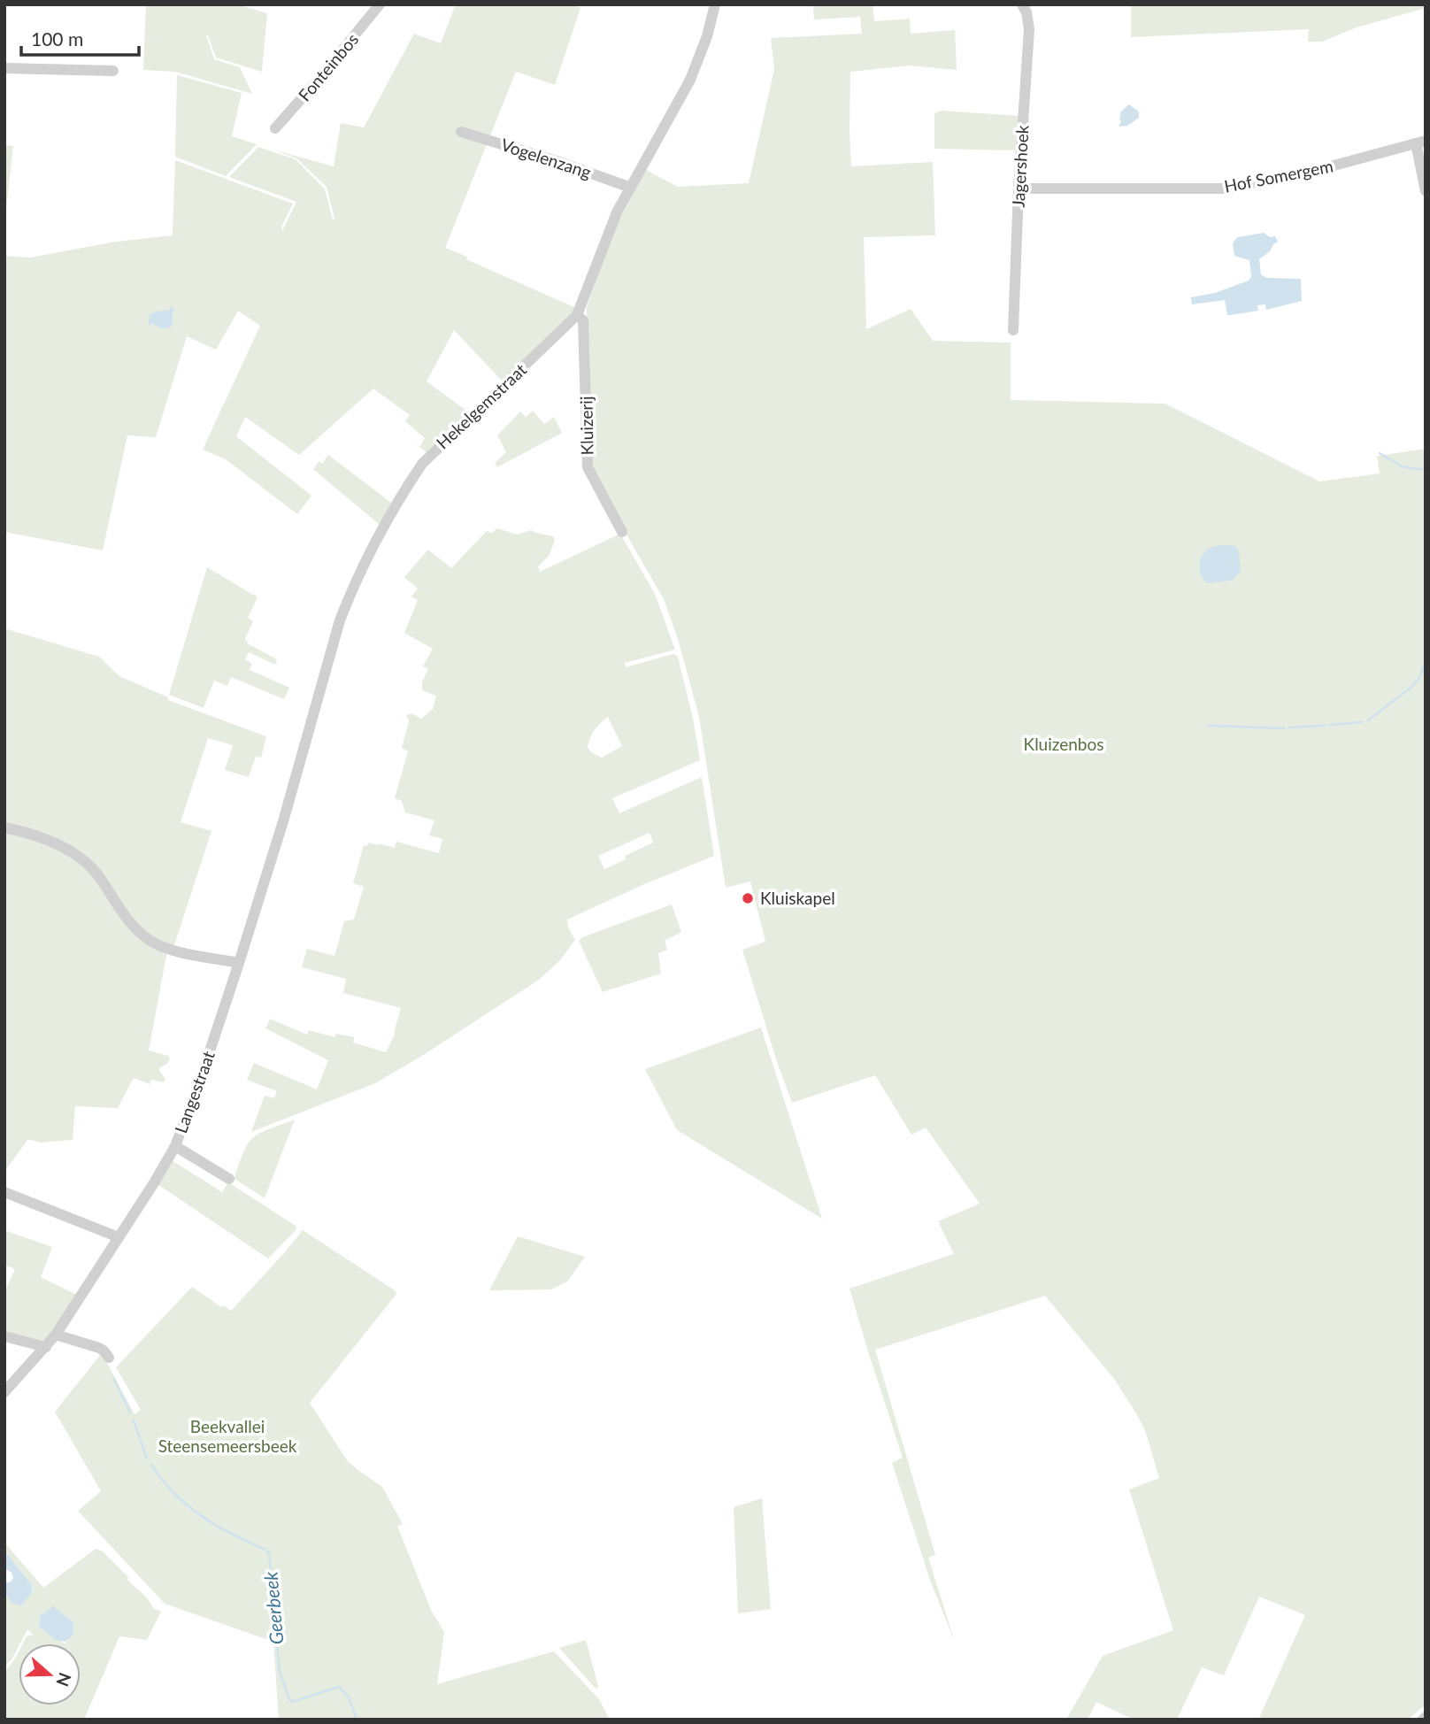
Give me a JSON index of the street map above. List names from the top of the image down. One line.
{"streets":{"street":["Fonteinbos","Vogelenzang","Jagershoek","Hof Somergem","Hekelgemstraat","Kluizerij","Langestraat"]},"crossings":[["Vogelenzang","Hekelgemstraat"],["Jagershoek","Hof Somergem"],["Hekelgemstraat","Kluizerij"],["Hekelgemstraat","Langestraat"]],"water":["Geerbeek"],"parks":["Kluizenbos","Beekvallei Steensemeersbeek"],"places":["Kluiskapel"],"scale_bar":"100 m","north":"right"}
